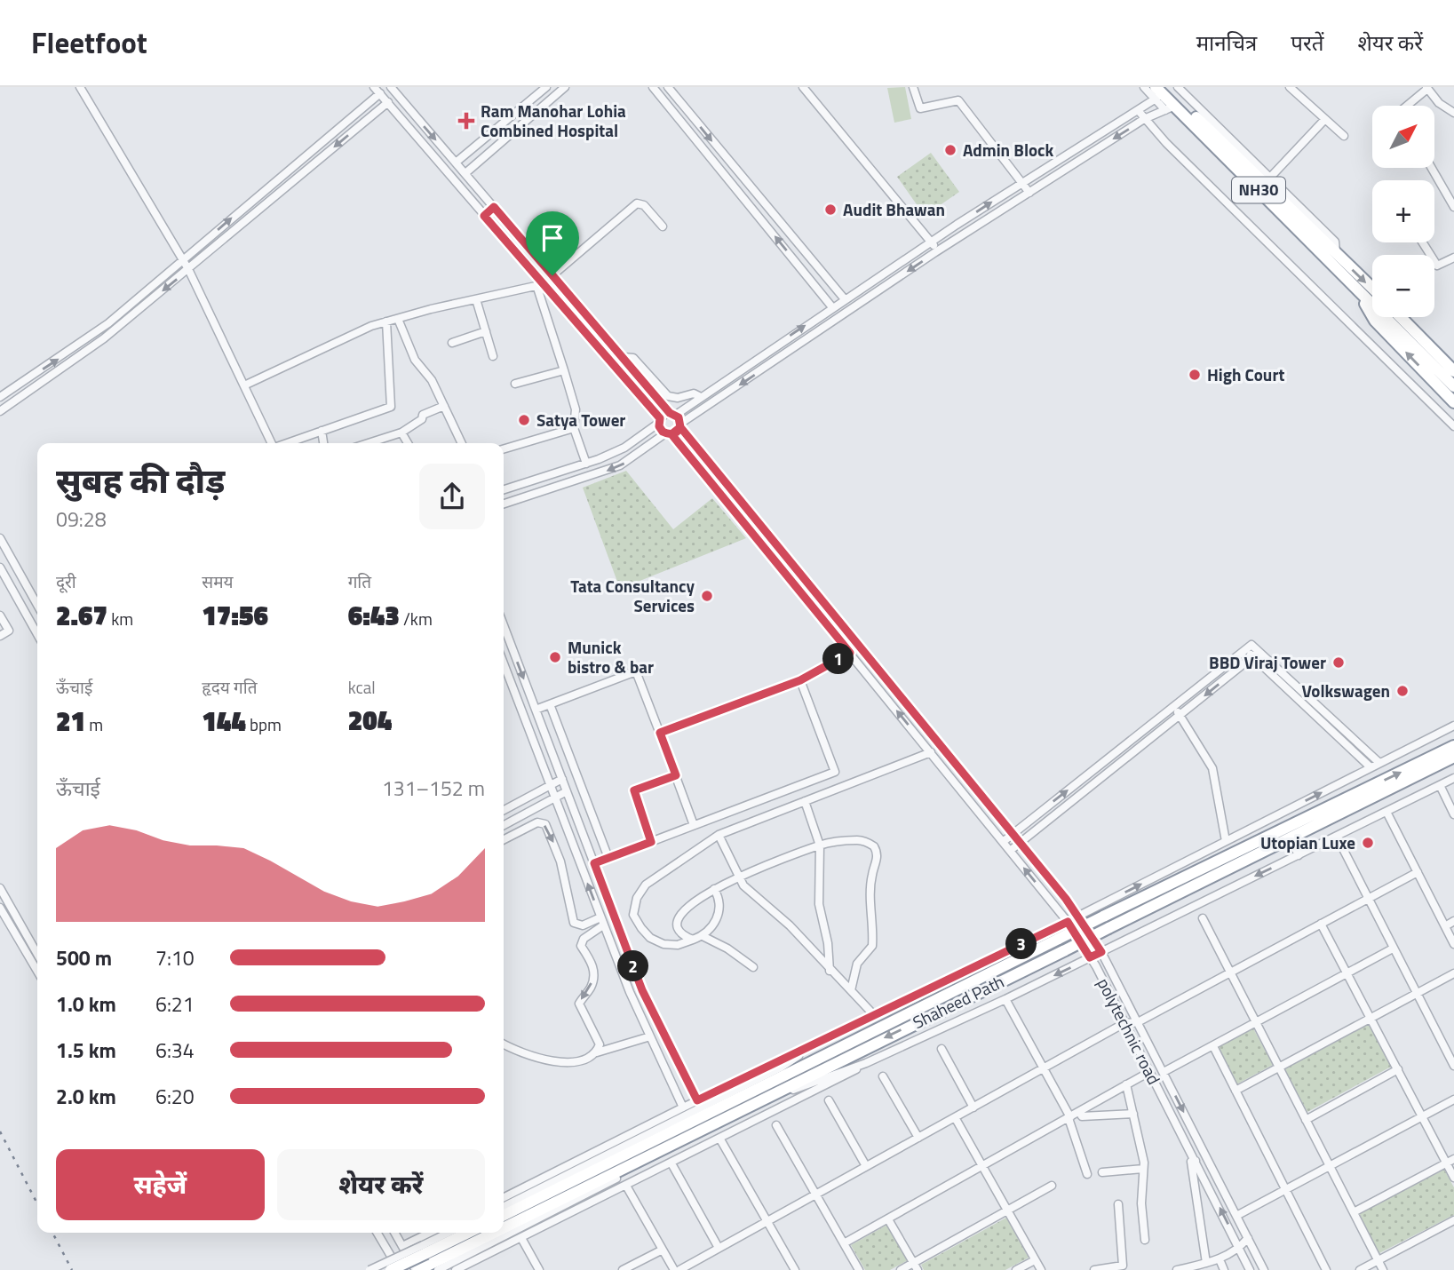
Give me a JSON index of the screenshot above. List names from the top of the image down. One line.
{"streets":{"highway":["NH30","Shaheed Path"],"street":["polytechnic road"]},"places":{"health":["Ram Manohar Lohia Combined Hospital"],"other":["Admin Block","Audit Bhawan","High Court","Satya Tower","Tata Consultancy Services","Munick bistro & bar","BBD Viraj Tower","Volkswagen","Utopian Luxe"]},"north":"top right","page":{"header":"Fleetfoot","nav":["मानचित्र","परतें","शेयर करें"],"map_buttons":["+","−"],"heading":["सुबह की दौड़","09:28"],"stats":[["दूरी","2.67 km"],["समय","17:56"],["गति","6:43 /km"],["ऊँचाई","21 m"],["हृदय गति","144 bpm"],["kcal","204"]],"pins":["1","3","2"],"chart":["ऊँचाई","131–152 m"],"list":[{"name":"500 m","note":"7:10"},{"name":"1.0 km","note":"6:21"},{"name":"1.5 km","note":"6:34"},{"name":"2.0 km","note":"6:20"}],"buttons":["सहेजें","शेयर करें"]}}
